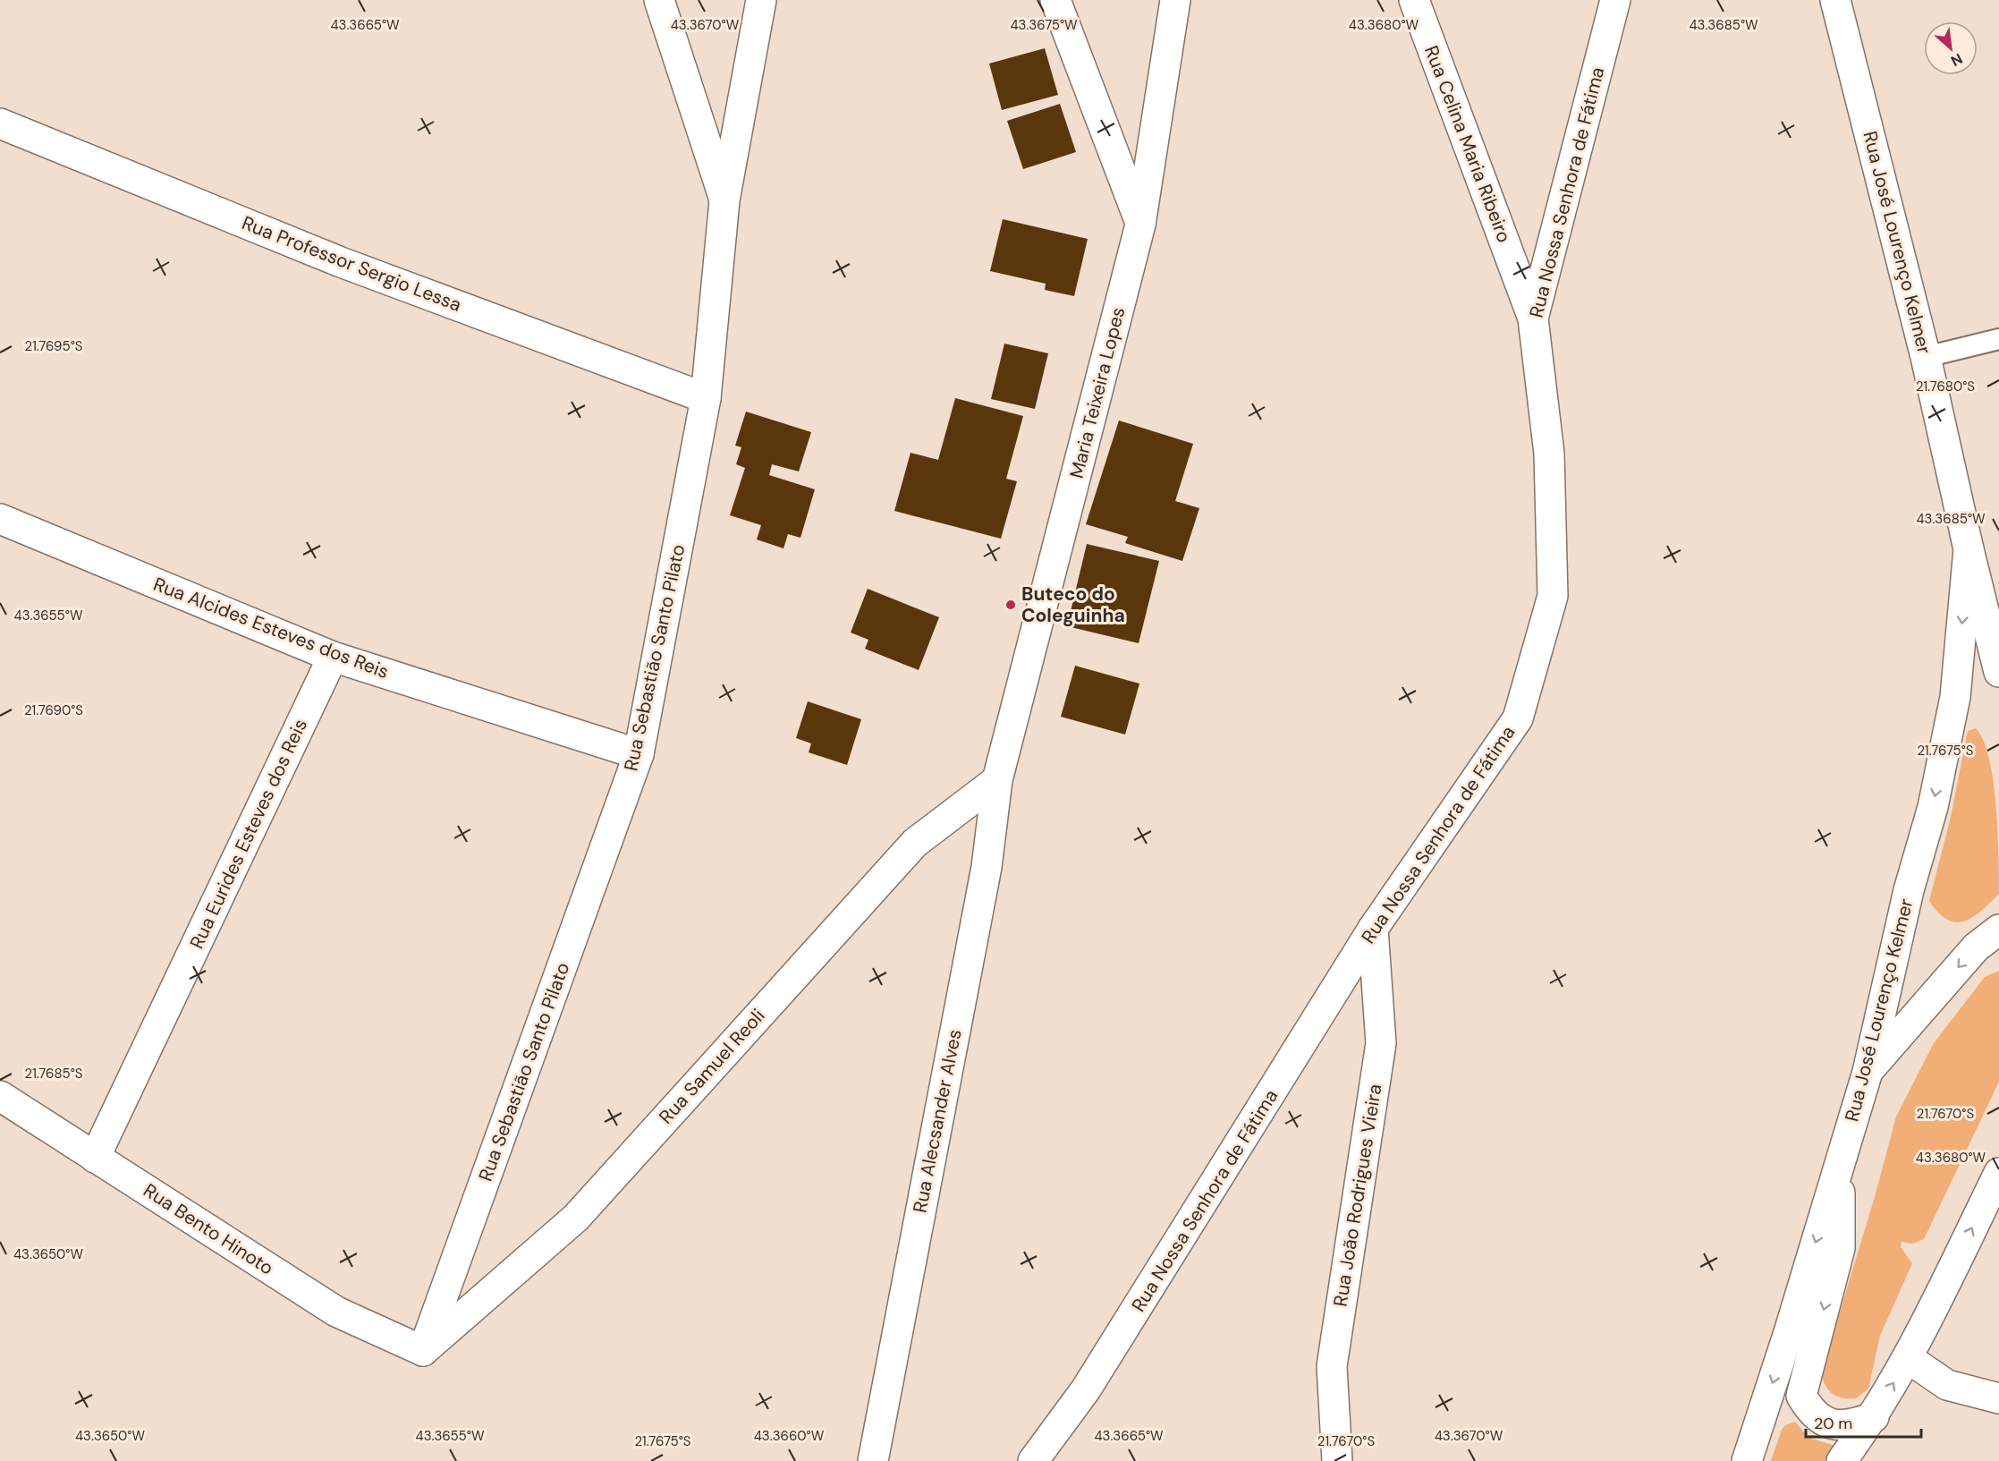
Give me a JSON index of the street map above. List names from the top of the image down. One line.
{"streets":{"street":["Rua Celina Maria Ribeiro","Rua Nossa Senhora de Fátima","Rua José Lourenço Kelmer","Rua Professor Sergio Lessa","Maria Teixeira Lopes","Rua Alcides Esteves dos Reis","Rua Sebastião Santo Pilato","Rua Eurides Esteves dos Reis","Rua Samuel Reoli","Rua Alecsander Alves","Rua João Rodrigues Vieira","Rua Bento Hinoto"]},"crossings":[["Rua Celina Maria Ribeiro","Rua Nossa Senhora de Fátima"],["Rua Nossa Senhora de Fátima","Rua João Rodrigues Vieira"],["Rua Professor Sergio Lessa","Rua Sebastião Santo Pilato"],["Maria Teixeira Lopes","Rua Samuel Reoli"],["Maria Teixeira Lopes","Rua Alecsander Alves"],["Rua Alcides Esteves dos Reis","Rua Sebastião Santo Pilato"],["Rua Alcides Esteves dos Reis","Rua Eurides Esteves dos Reis"],["Rua Sebastião Santo Pilato","Rua Samuel Reoli"],["Rua Sebastião Santo Pilato","Rua Bento Hinoto"],["Rua Eurides Esteves dos Reis","Rua Bento Hinoto"],["Rua Samuel Reoli","Rua Alecsander Alves"],["Rua Samuel Reoli","Rua Bento Hinoto"]],"places":["Buteco do Coleguinha"],"scale_bar":"20 m","north":"bottom right","coordinates":["43.3665°W","43.3670°W","43.3675°W","43.3680°W","43.3685°W","21.7695°S","21.7680°S","43.3655°W","21.7690°S","21.7675°S","21.7685°S","21.7670°S","43.3650°W","43.3660°W"]}
